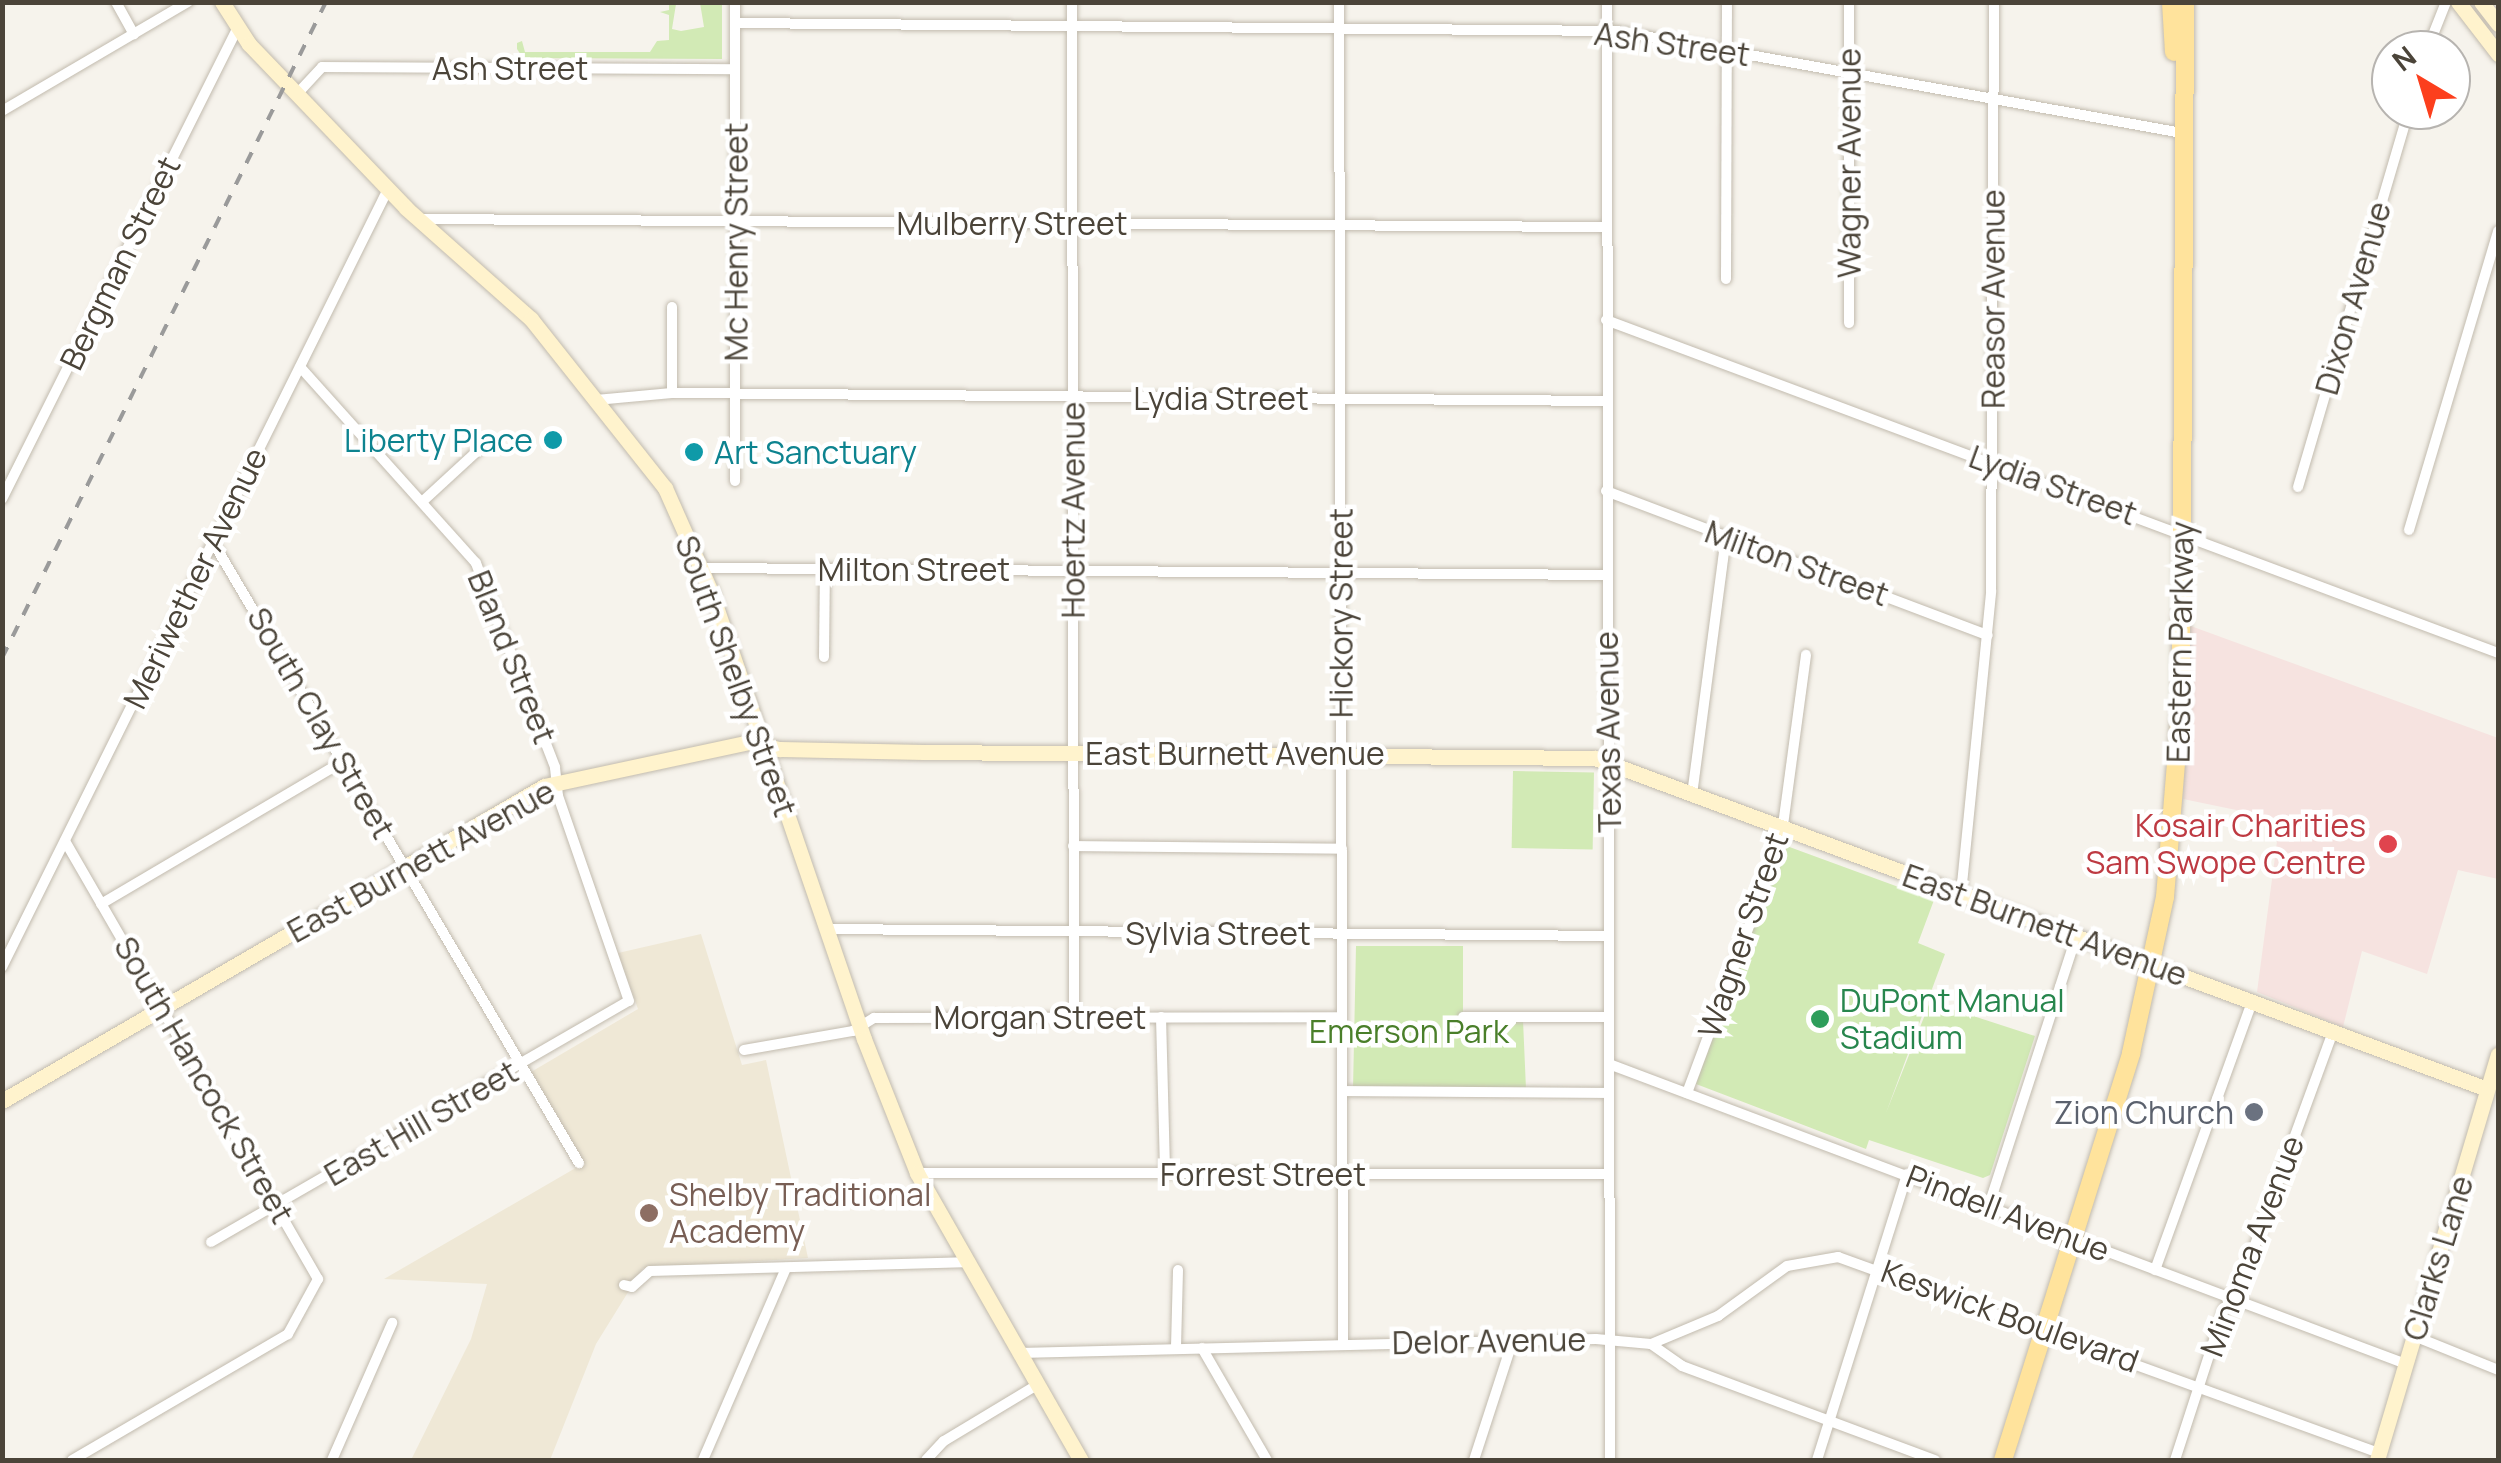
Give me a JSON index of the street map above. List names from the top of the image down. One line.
{"streets":{"main road":["Eastern Parkway"],"street":["Ash Street","Wagner Avenue","Mulberry Street","Mc Henry Street","Bergman Street","Dixon Avenue","Reasor Avenue","Lydia Street","Hoertz Avenue","Milton Street","Meriwether Avenue","Hickory Street","Bland Street","South Shelby Street","South Clay Street","Texas Avenue","East Burnett Avenue","Sylvia Street","Wagner Street","Morgan Street","South Hancock Street","East Hill Street","Forrest Street","Pindell Avenue","Minoma Avenue","Clarks Lane","Keswick Boulevard","Delor Avenue"]},"crossings":[["Ash Street","Wagner Avenue"],["Ash Street","Mc Henry Street"],["Ash Street","Reasor Avenue"],["Ash Street","Hoertz Avenue"],["Ash Street","Hickory Street"],["Ash Street","Eastern Parkway"],["Ash Street","South Shelby Street"],["Ash Street","Texas Avenue"],["Mulberry Street","Mc Henry Street"],["Mulberry Street","Hoertz Avenue"],["Mulberry Street","Hickory Street"],["Mulberry Street","South Shelby Street"],["Mulberry Street","Texas Avenue"],["Mc Henry Street","Lydia Street"],["Bergman Street","South Shelby Street"],["Reasor Avenue","Lydia Street"],["Reasor Avenue","Milton Street"],["Reasor Avenue","East Burnett Avenue"],["Lydia Street","Hoertz Avenue"],["Lydia Street","Hickory Street"],["Lydia Street","Eastern Parkway"],["Lydia Street","South Shelby Street"],["Lydia Street","Texas Avenue"],["Hoertz Avenue","Milton Street"],["Hoertz Avenue","East Burnett Avenue"],["Hoertz Avenue","Sylvia Street"],["Hoertz Avenue","Morgan Street"],["Milton Street","Hickory Street"],["Milton Street","South Shelby Street"],["Milton Street","Texas Avenue"],["Meriwether Avenue","Bland Street"],["Meriwether Avenue","South Shelby Street"],["Meriwether Avenue","South Clay Street"],["Meriwether Avenue","South Hancock Street"],["Hickory Street","East Burnett Avenue"],["Hickory Street","Sylvia Street"],["Hickory Street","Morgan Street"],["Hickory Street","Forrest Street"],["Hickory Street","Delor Avenue"],["Eastern Parkway","East Burnett Avenue"],["Eastern Parkway","Pindell Avenue"],["Eastern Parkway","Keswick Boulevard"],["Bland Street","East Burnett Avenue"],["Bland Street","East Hill Street"],["South Shelby Street","East Burnett Avenue"],["South Shelby Street","Sylvia Street"],["South Shelby Street","Morgan Street"],["South Shelby Street","Forrest Street"],["South Shelby Street","Delor Avenue"],["South Clay Street","East Burnett Avenue"],["South Clay Street","East Hill Street"],["Texas Avenue","East Burnett Avenue"],["Texas Avenue","Sylvia Street"],["Texas Avenue","Forrest Street"],["Texas Avenue","Pindell Avenue"],["Texas Avenue","Delor Avenue"],["East Burnett Avenue","Wagner Street"],["East Burnett Avenue","South Hancock Street"],["East Burnett Avenue","Minoma Avenue"],["East Burnett Avenue","Clarks Lane"],["Wagner Street","Pindell Avenue"],["South Hancock Street","East Hill Street"],["Pindell Avenue","Minoma Avenue"],["Pindell Avenue","Clarks Lane"],["Minoma Avenue","Keswick Boulevard"],["Clarks Lane","Keswick Boulevard"],["Keswick Boulevard","Delor Avenue"]],"parks":["Emerson Park"],"places":["Liberty Place","Art Sanctuary","Kosair Charities Sam Swope Centre","DuPont Manual Stadium","Zion Church","Shelby Traditional Academy"],"north":"top left"}
